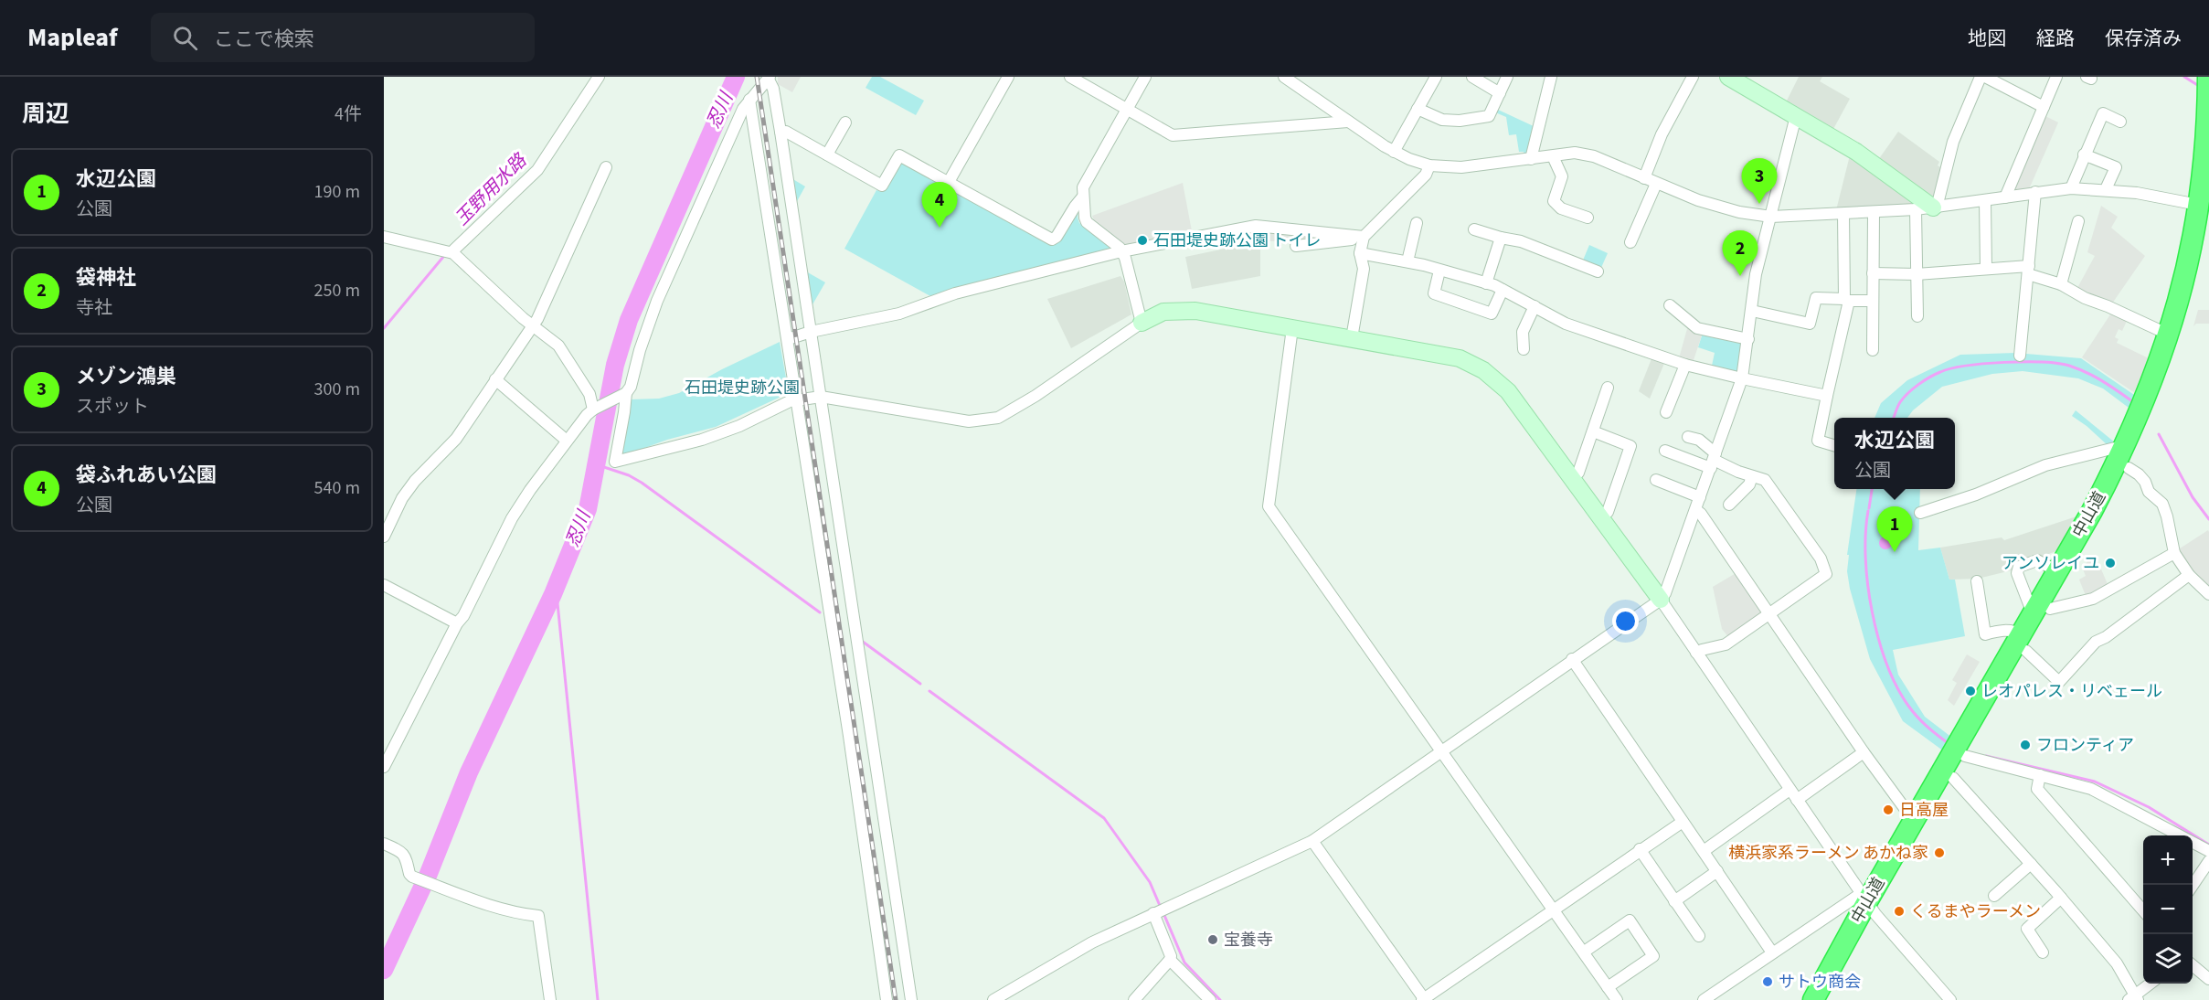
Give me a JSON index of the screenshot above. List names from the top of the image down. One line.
{"streets":{"highway":["中山道"]},"water":["忍川","玉野用水路"],"parks":["石田堤史跡公園"],"places":["石田堤史跡公園 トイレ","アンソレイユ","レオパレス・リベェール","フロンティア","日高屋","横浜家系ラーメン あかね家","くるまやラーメン","宝養寺","サトウ商会"],"page":{"header":"Mapleaf","search":"ここで検索","nav":["地図","経路","保存済み"],"heading":["周辺","4件"],"list":[{"mark":"1","name":"水辺公園","note":"公園","value":"190 m"},{"mark":"2","name":"袋神社","note":"寺社","value":"250 m"},{"mark":"3","name":"メゾン鴻巣","note":"スポット","value":"300 m"},{"mark":"4","name":"袋ふれあい公園","note":"公園","value":"540 m"}],"pins":["3","4","2","1"],"popup":["水辺公園","公園"],"map_buttons":["+","−"]}}
